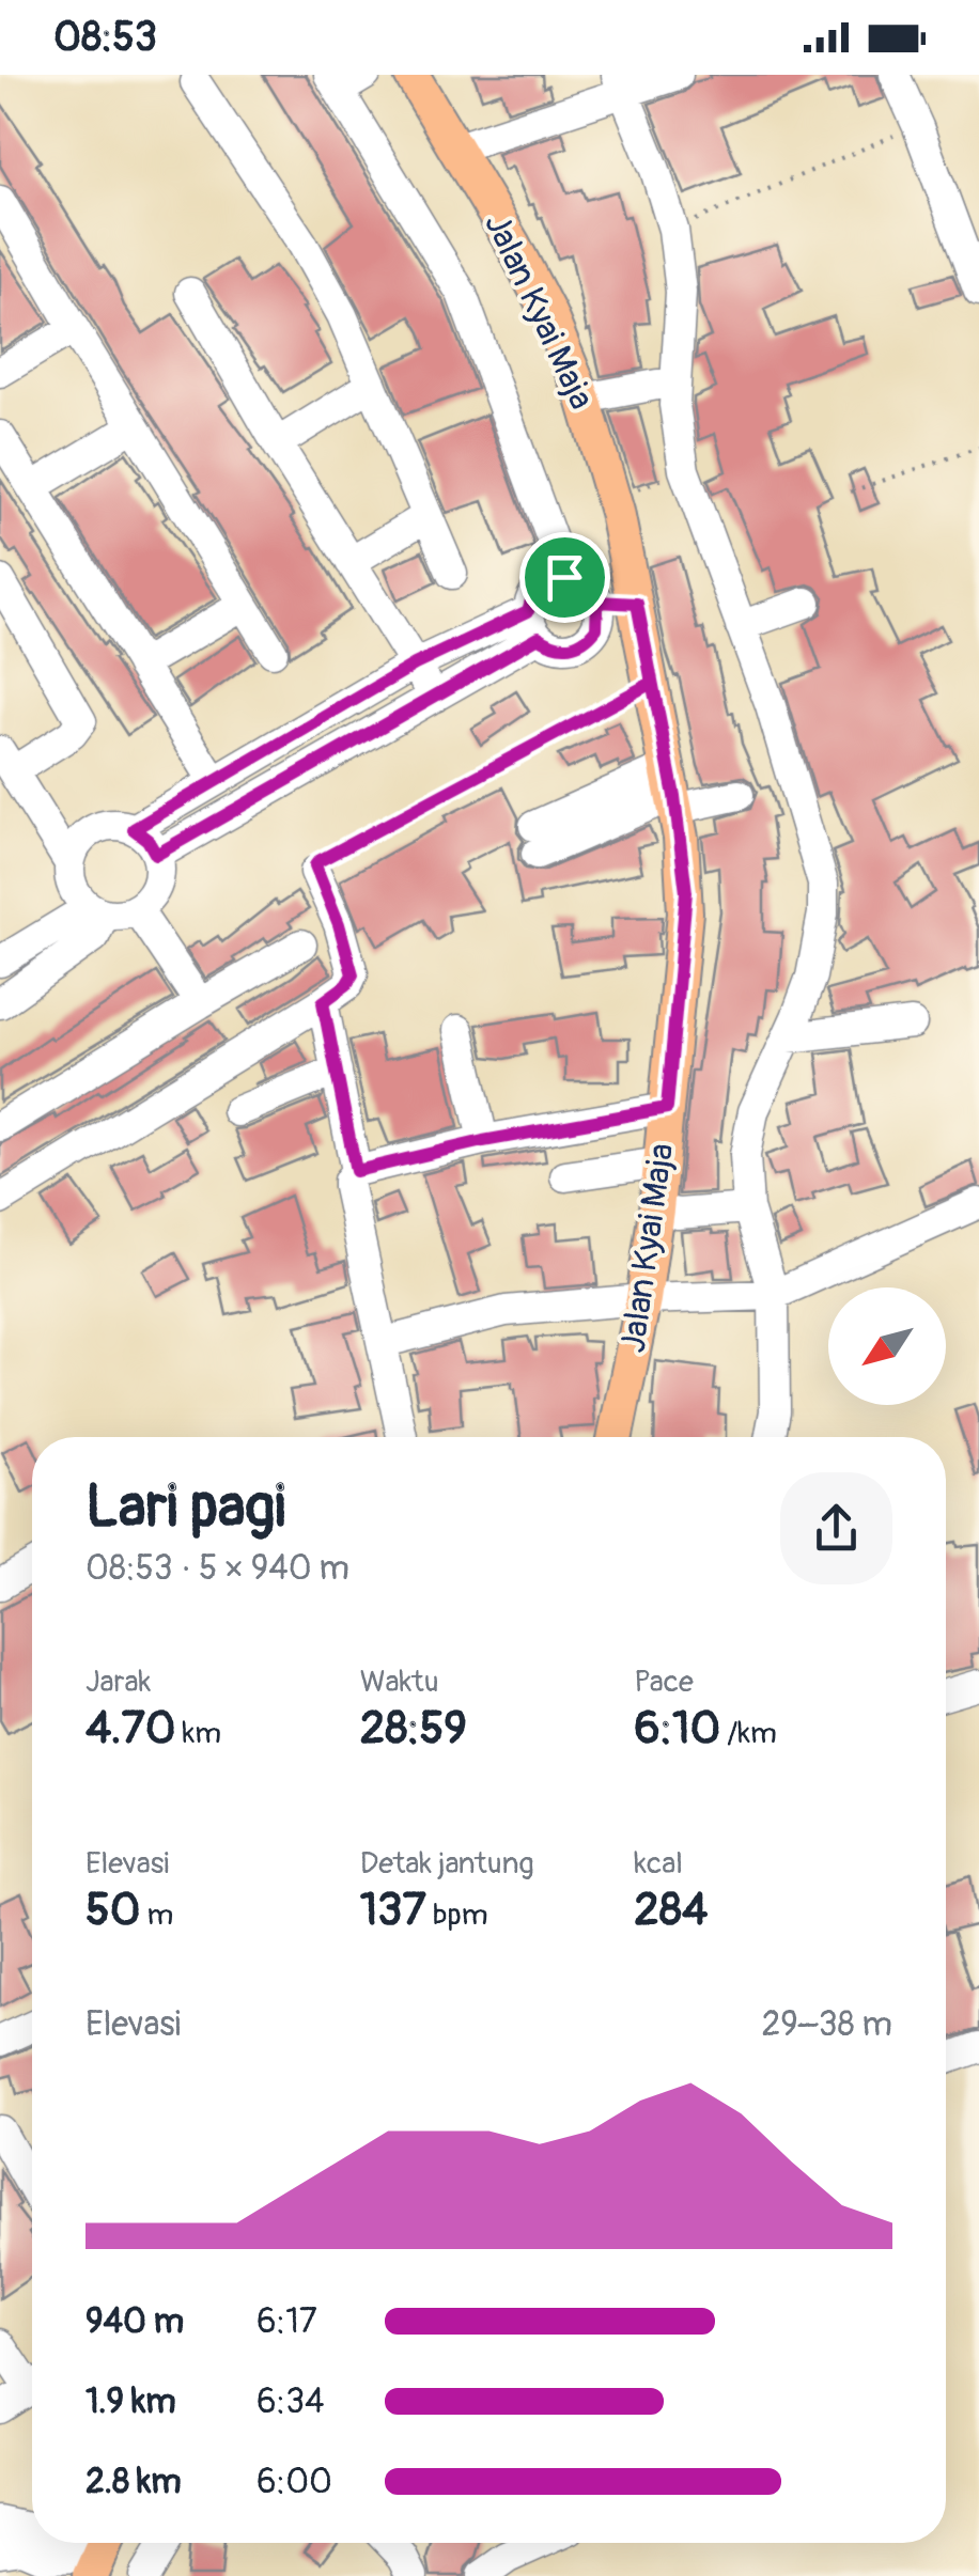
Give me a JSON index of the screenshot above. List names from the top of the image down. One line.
{"streets":{"main road":["Jalan Kyai Maja"]},"north":"bottom left","page":{"status":"08:53","heading":["Lari pagi","08:53 · 5 × 940 m"],"stats":[["Jarak","4.70 km"],["Waktu","28:59"],["Pace","6:10 /km"],["Elevasi","50 m"],["Detak jantung","137 bpm"],["kcal","284"]],"chart":["Elevasi","29–38 m"],"list":[{"name":"940 m","note":"6:17"},{"name":"1.9 km","note":"6:34"},{"name":"2.8 km","note":"6:00"}]}}
